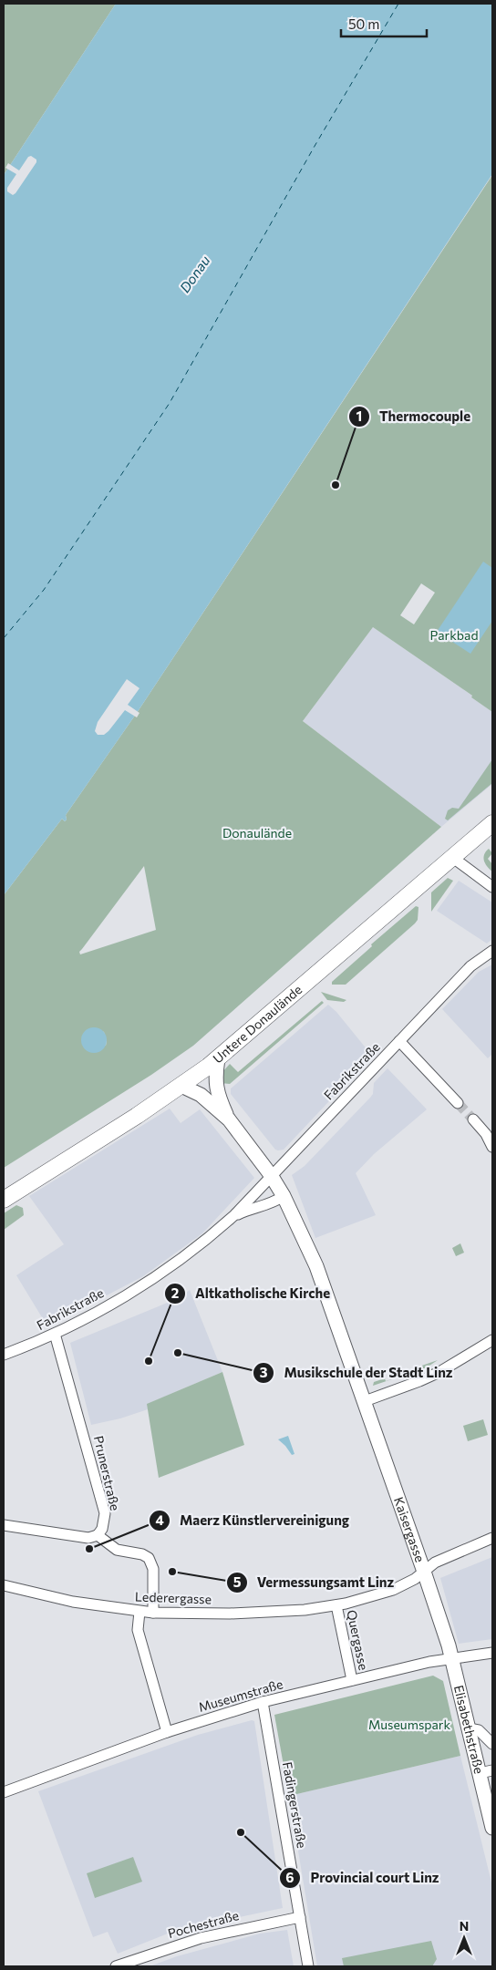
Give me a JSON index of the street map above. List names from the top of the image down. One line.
{"streets":{"main road":["Untere Donaulände","Kaisergasse","Elisabethstraße"],"street":["Fabrikstraße","Prunerstraße","Lederergasse","Quergasse","Museumstraße","Fadingerstraße","Pochestraße"]},"crossings":[["Fabrikstraße","Prunerstraße"],["Fabrikstraße","Kaisergasse"],["Kaisergasse","Lederergasse"],["Kaisergasse","Museumstraße"],["Kaisergasse","Elisabethstraße"],["Lederergasse","Quergasse"],["Quergasse","Museumstraße"],["Museumstraße","Elisabethstraße"],["Museumstraße","Fadingerstraße"],["Fadingerstraße","Pochestraße"]],"water":["Donau"],"parks":["Parkbad","Donaulände","Museumspark"],"places":["Thermocouple","Musikschule der Stadt Linz","Altkatholische Kirche","Maerz Künstlervereinigung","Vermessungsamt Linz","Provincial court Linz"],"scale_bar":"50 m","north":"top"}
